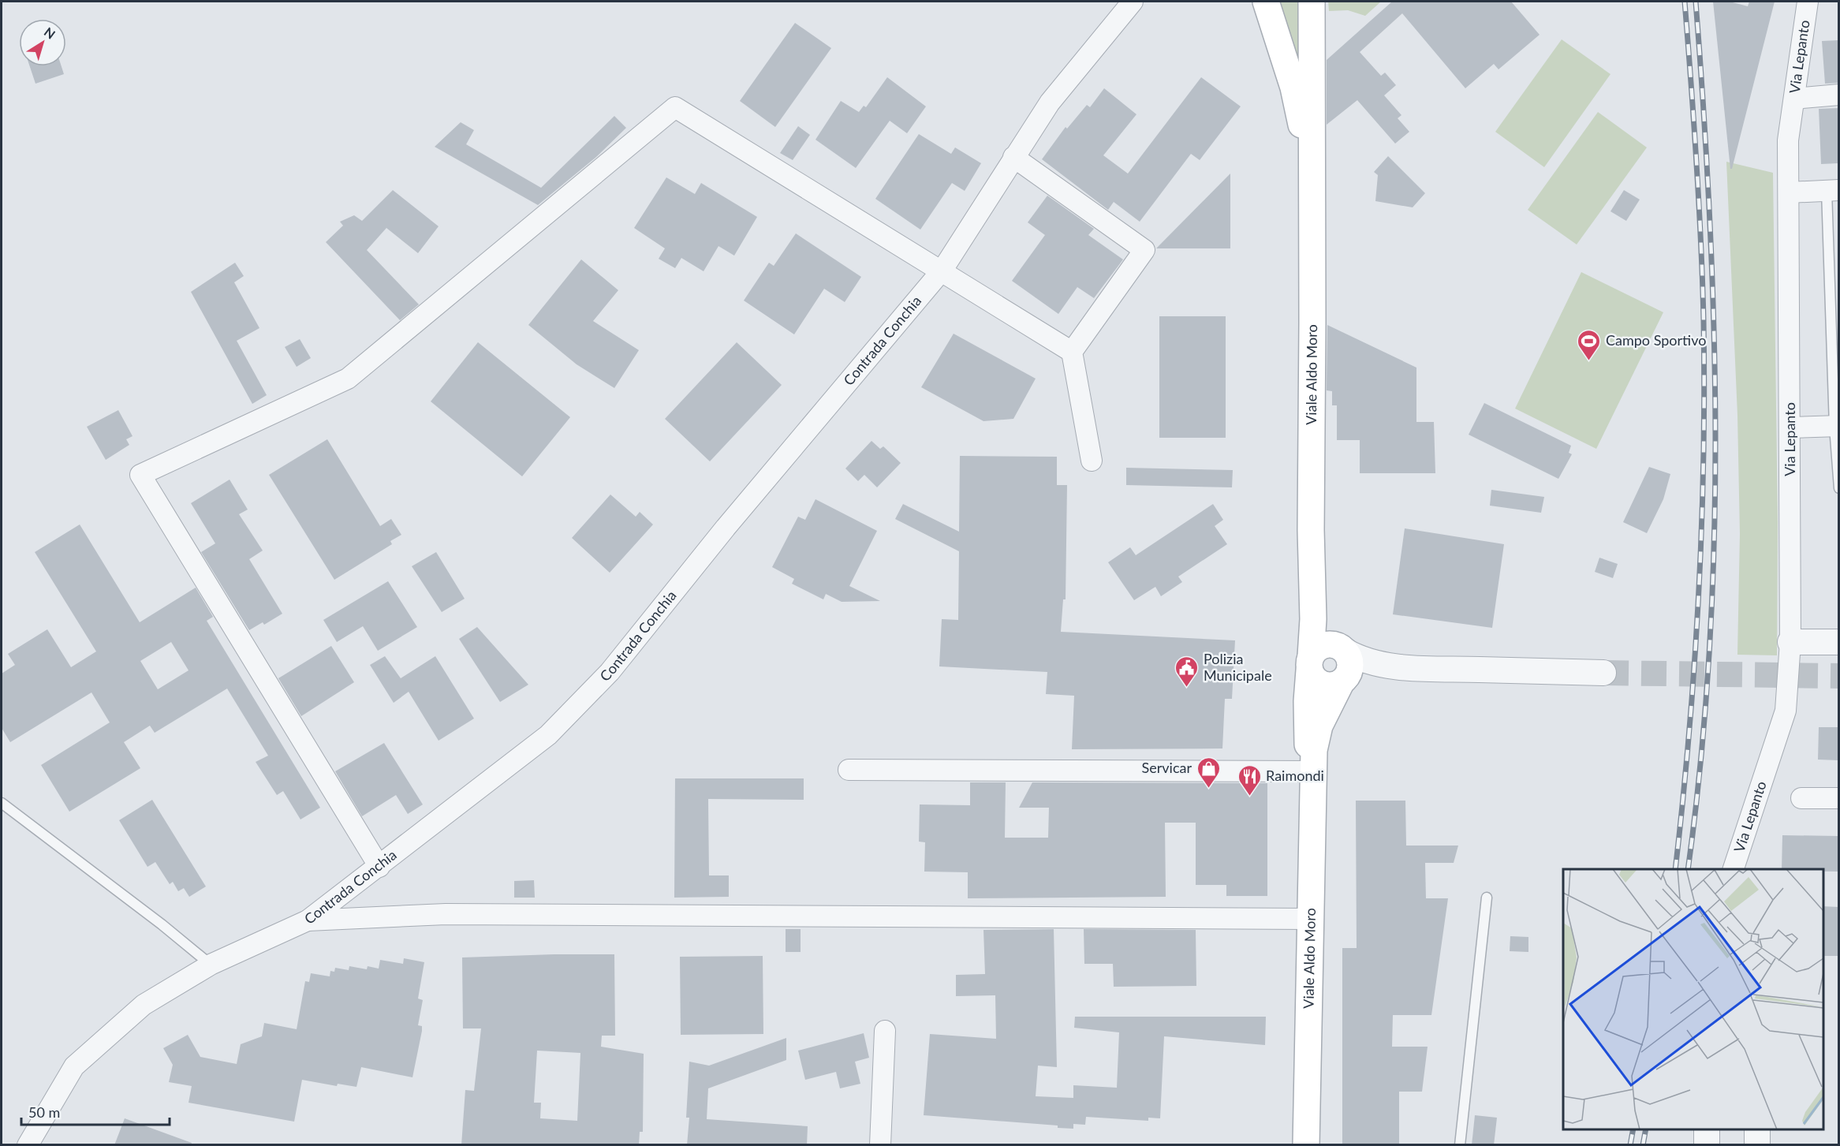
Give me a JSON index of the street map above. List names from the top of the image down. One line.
{"streets":{"main road":["Viale Aldo Moro"],"street":["Via Lepanto","Contrada Conchia"]},"places":{"sports":["Campo Sportivo"],"public building":["Polizia Municipale"],"shop":["Servicar"],"restaurant":["Raimondi"]},"scale_bar":"50 m","north":"top right"}
